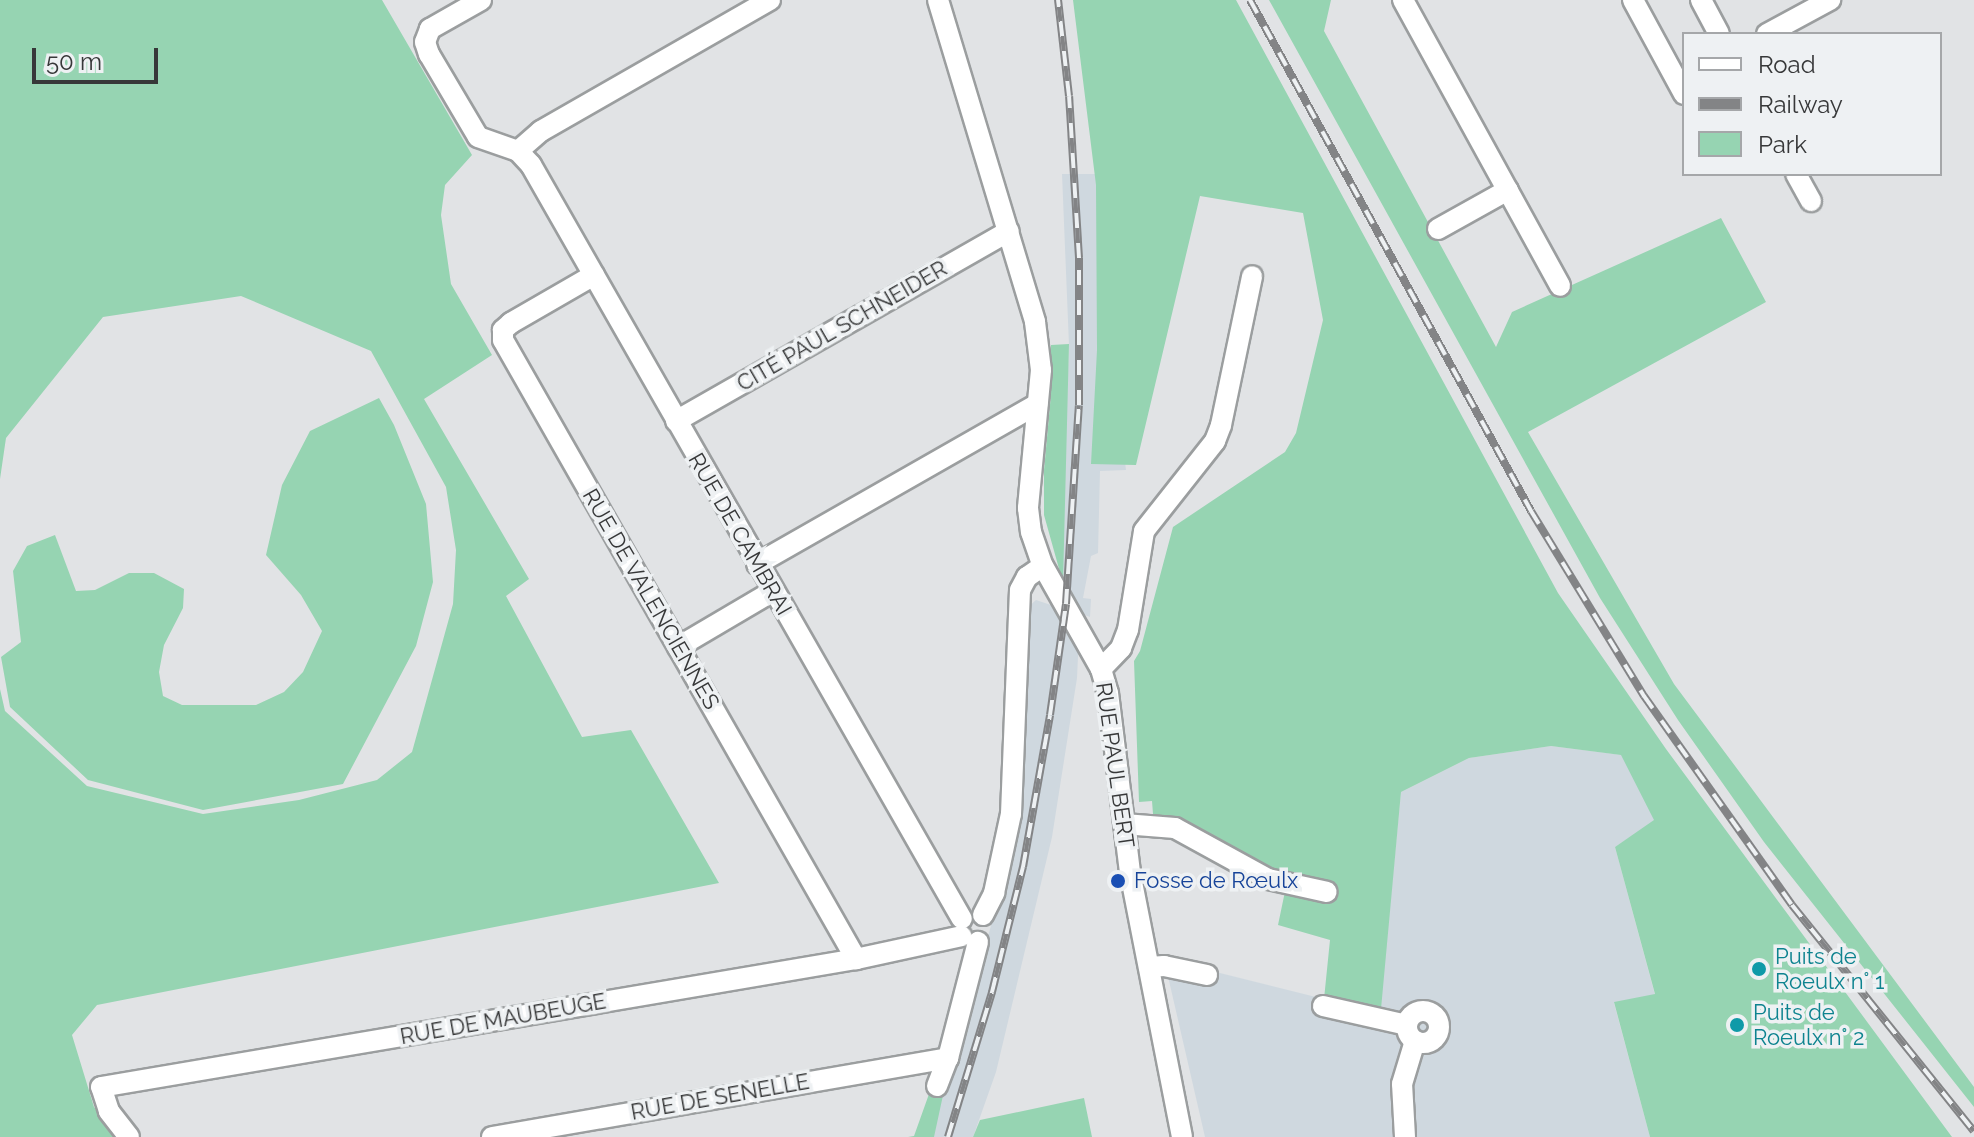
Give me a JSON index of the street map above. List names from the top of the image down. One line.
{"streets":{"street":["CITÉ PAUL SCHNEIDER","RUE DE CAMBRAI","RUE DE VALENCIENNES","RUE PAUL BERT","RUE DE MAUBEUGE","RUE DE SENELLE"]},"crossings":[["CITÉ PAUL SCHNEIDER","RUE DE CAMBRAI"],["CITÉ PAUL SCHNEIDER","RUE PAUL BERT"],["RUE DE CAMBRAI","RUE DE VALENCIENNES"],["RUE DE CAMBRAI","RUE DE MAUBEUGE"],["RUE DE VALENCIENNES","RUE DE MAUBEUGE"]],"places":["Fosse de Rœulx","Puits de Roeulx n° 1","Puits de Roeulx n° 2"],"legend":["Road","Railway","Park"],"scale_bar":"50 m"}
